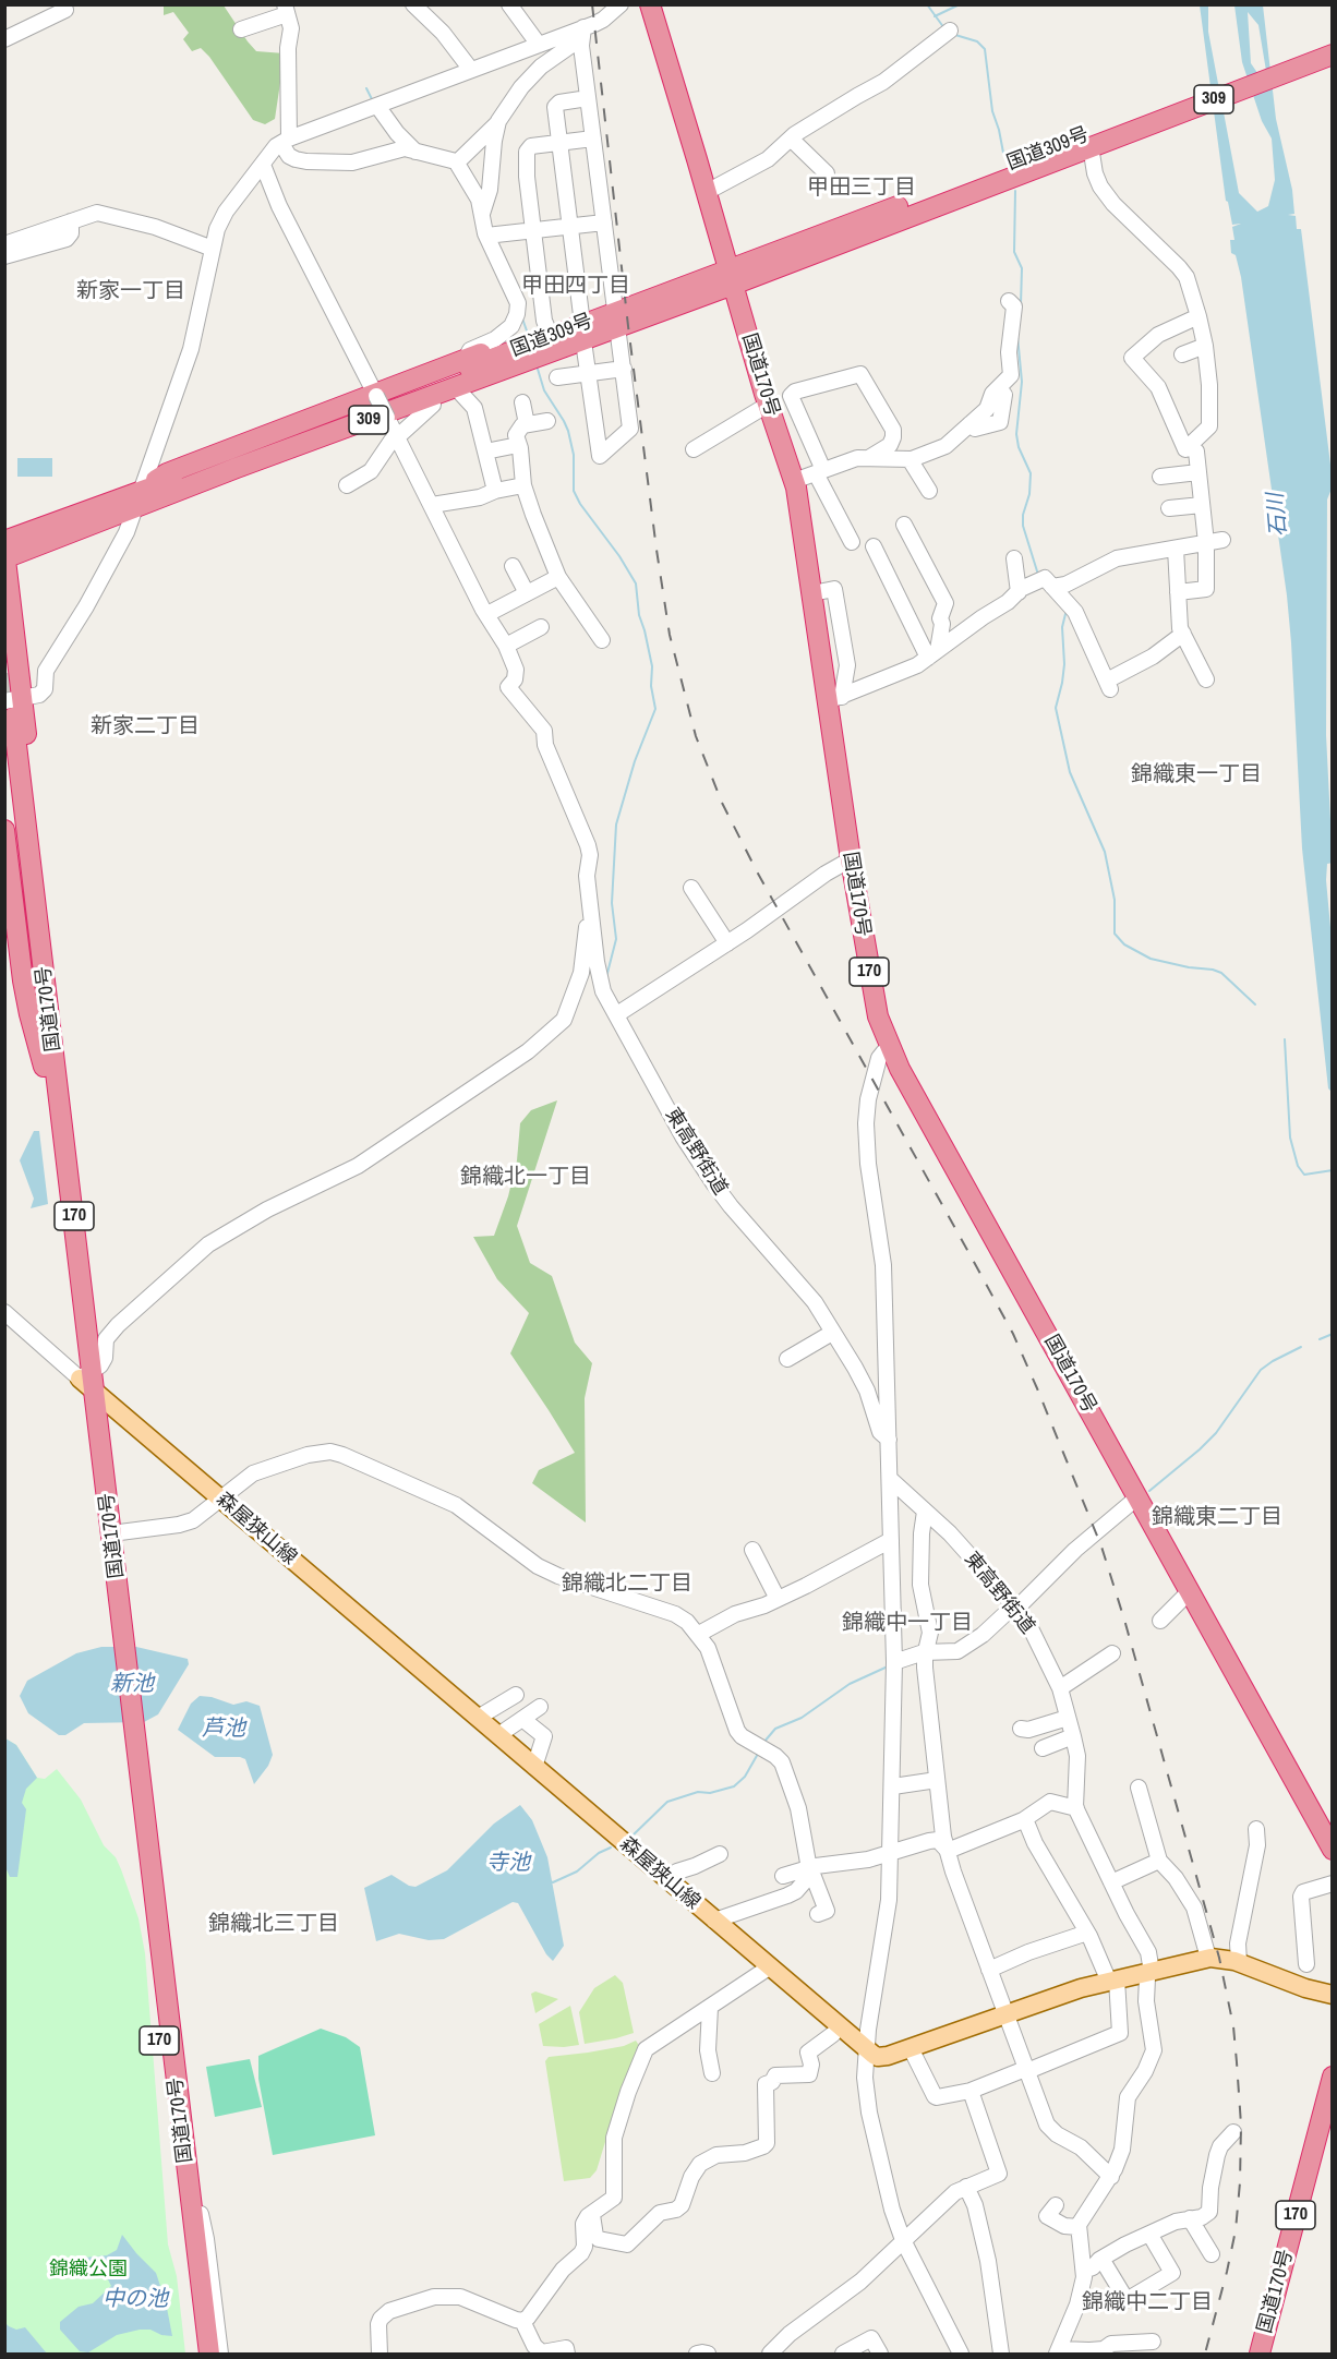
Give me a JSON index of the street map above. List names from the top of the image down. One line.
{"streets":{"highway":["309","国道309号","国道170号","170"],"main road":["森屋狭山線"],"street":["東高野街道"]},"crossings":[["309","国道309号"],["国道309号","国道170号"],["国道170号","森屋狭山線"]],"districts":["甲田三丁目","甲田四丁目","新家一丁目","新家二丁目","錦織東一丁目","錦織北一丁目","錦織東二丁目","錦織北二丁目","錦織中一丁目","錦織北三丁目","錦織中二丁目"],"water":["石川","新池","芦池","寺池","中の池"],"parks":["錦織公園"]}
